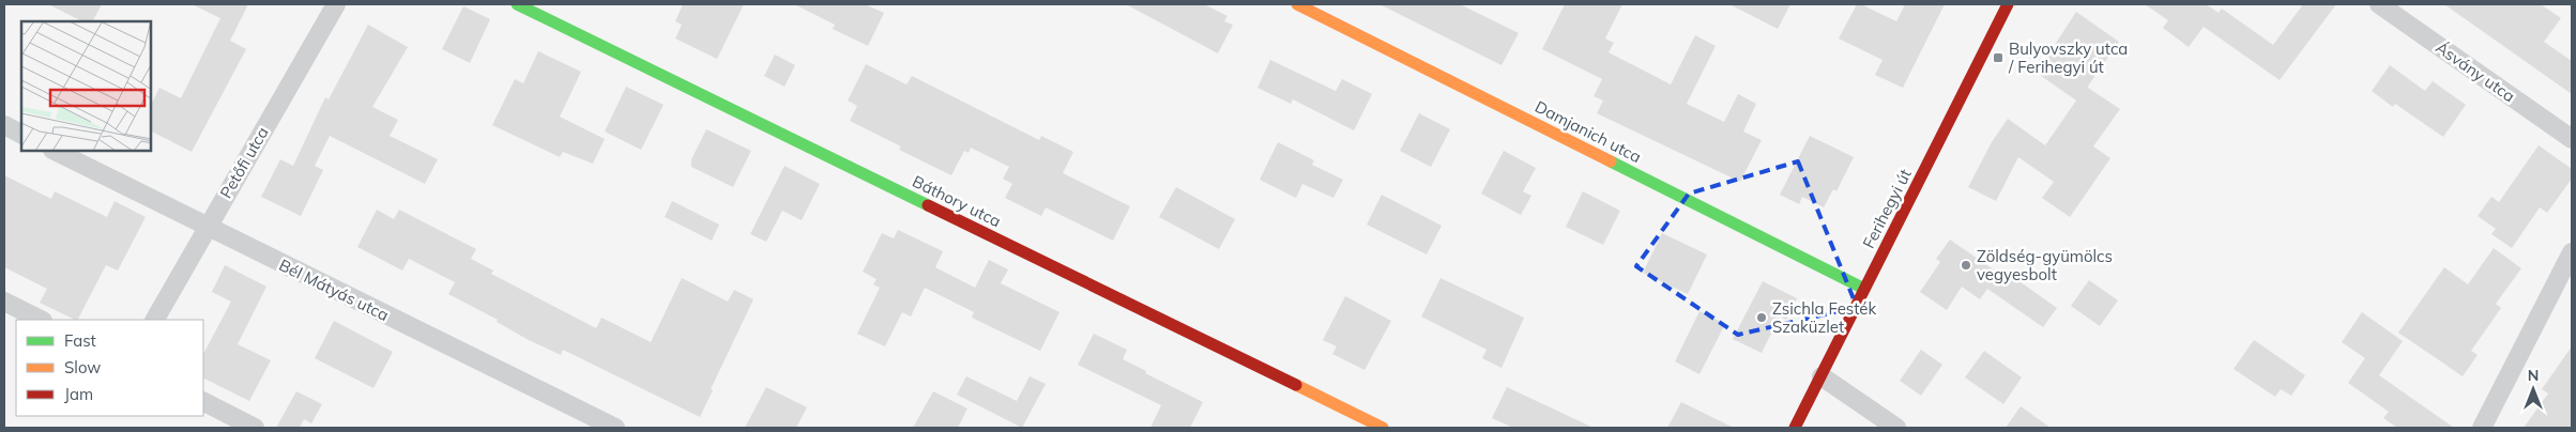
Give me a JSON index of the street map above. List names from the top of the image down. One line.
{"streets":{"street":["Ásvány utca","Damjanich utca","Petőfi utca","Báthory utca","Ferihegyi út","Bél Mátyás utca"]},"crossings":[["Damjanich utca","Ferihegyi út"],["Petőfi utca","Bél Mátyás utca"]],"places":{"transit":["Bulyovszky utca / Ferihegyi út"],"other":["Zöldség-gyümölcs vegyesbolt","Zsichla Festék Szaküzlet"]},"legend":["Fast","Slow","Jam"],"north":"top"}
